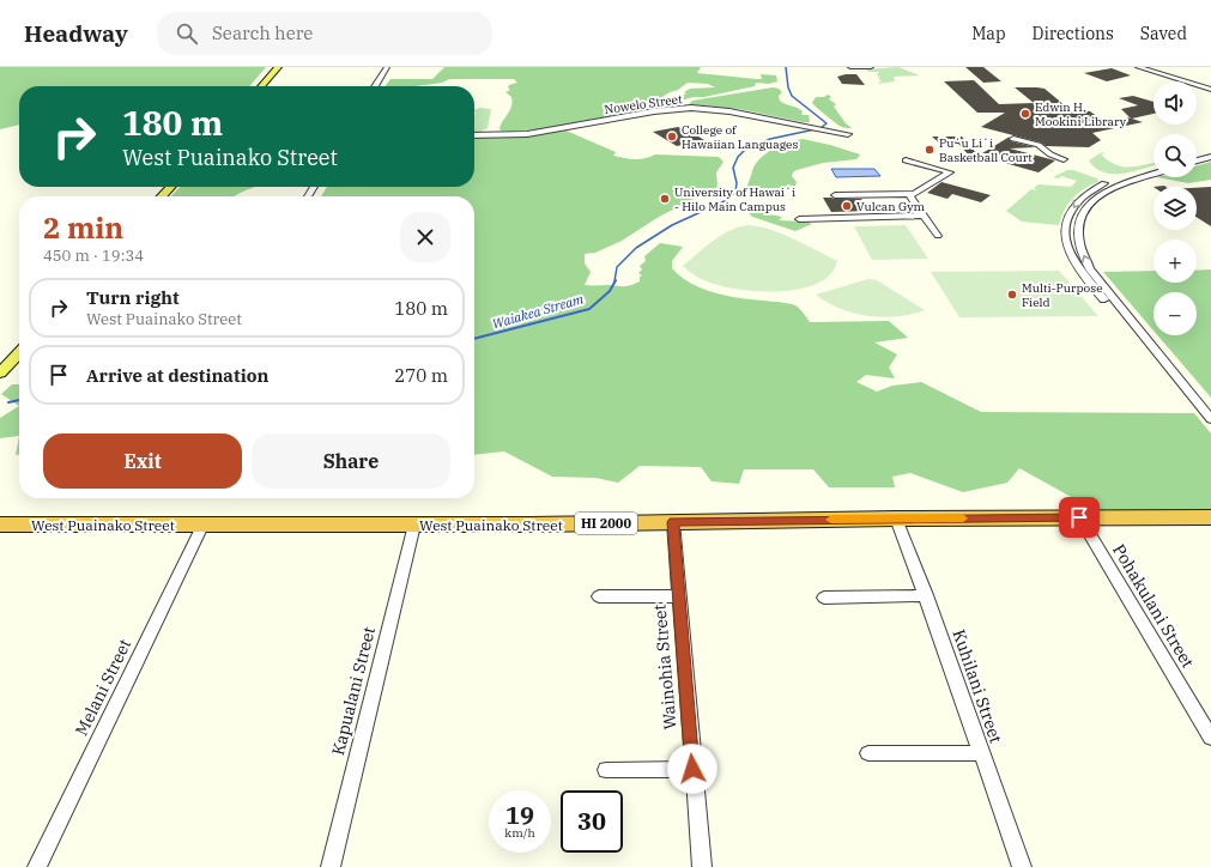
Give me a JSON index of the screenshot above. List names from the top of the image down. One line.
{"streets":{"highway":["HI 2000","West Puainako Street"],"street":["Nowelo Street","Pohakulani Street","Wainohia Street","Kuhilani Street","Melani Street","Kapualani Street"]},"crossings":[["West Puainako Street","Pohakulani Street"],["West Puainako Street","Wainohia Street"],["West Puainako Street","Kuhilani Street"],["West Puainako Street","Melani Street"],["West Puainako Street","Kapualani Street"]],"water":["Waiakea Stream"],"places":["Edwin H. Mookini Library","College of Hawaiian Languages","Puʻu Liʻi Basketball Court","University of Hawaiʻi - Hilo Main Campus","Vulcan Gym","Multi-Purpose Field"],"page":{"header":"Headway","search":"Search here","nav":["Map","Directions","Saved"],"map_buttons":["+","−"],"turn":["180 m","West Puainako Street"],"heading":["2 min","450 m · 19:34"],"list":[{"name":"Turn right","note":"West Puainako Street","value":"180 m"},{"name":"Arrive at destination","value":"270 m"}],"buttons":["Exit","Share"],"speed":"19 km/h","limit":"30"}}
